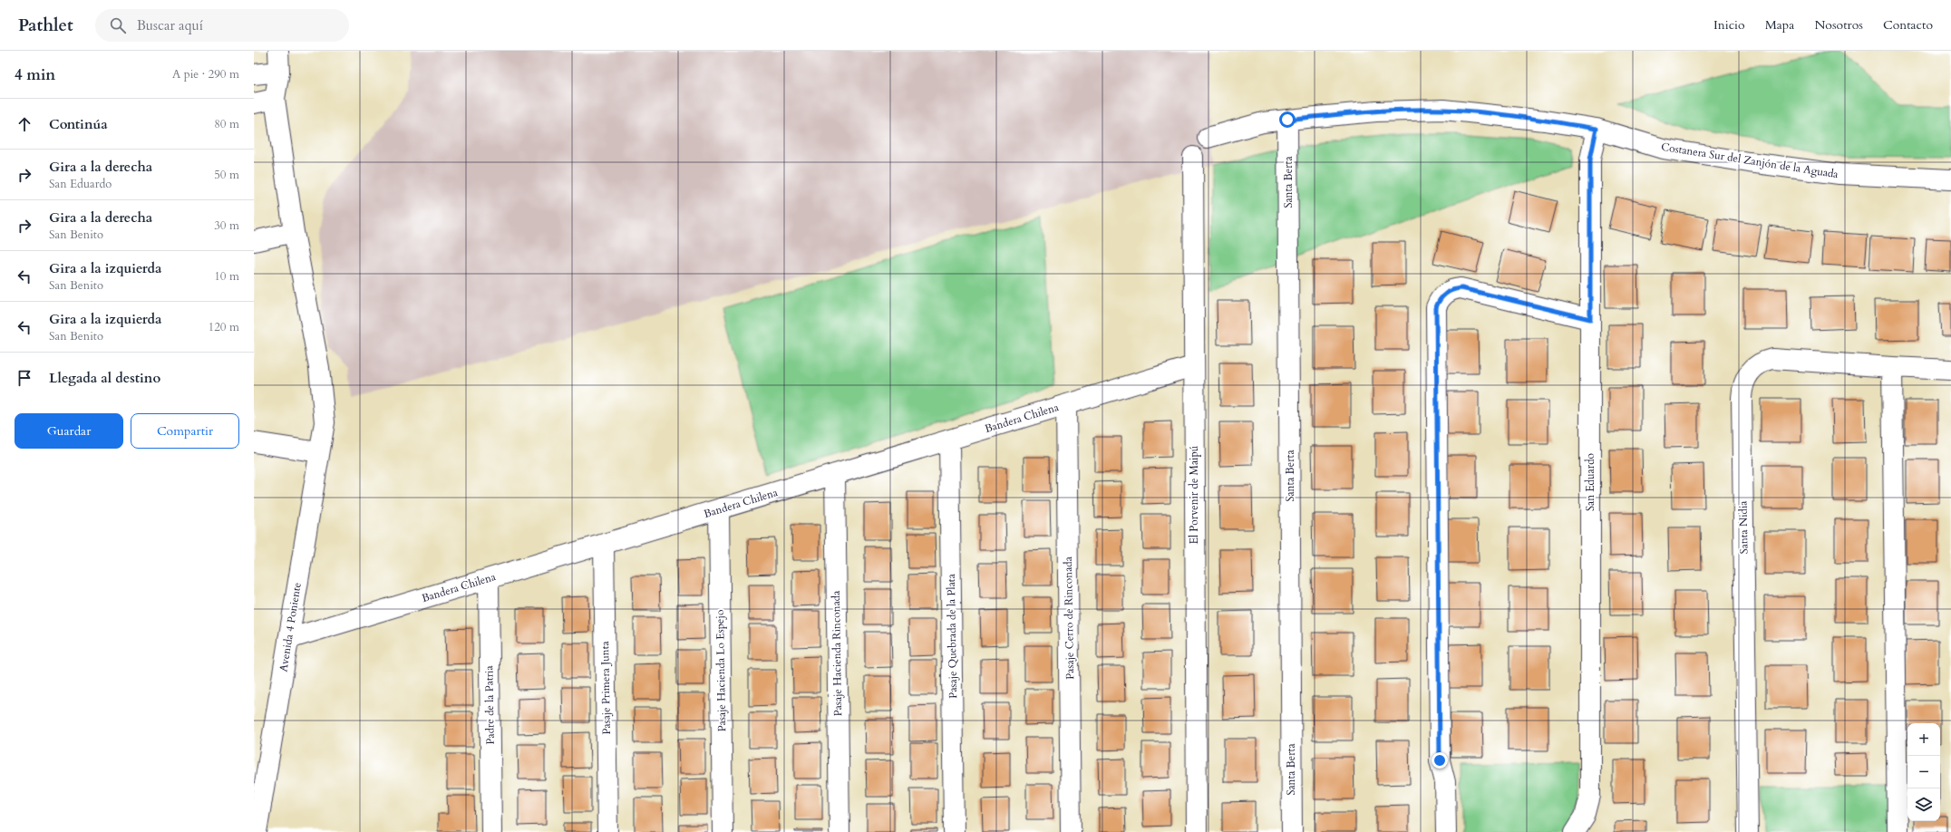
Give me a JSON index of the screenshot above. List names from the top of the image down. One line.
{"streets":{"street":["Costanera Sur del Zanjón de la Aguada","Santa Berta","Bandera Chilena","San Eduardo","El Porvenir de Maipú","Santa Nidia","Pasaje Cerro de Rinconada","Avenida 4 Poniente","Pasaje Quebrada de la Plata","Pasaje Hacienda Rinconada","Pasaje Hacienda Lo Espejo","Pasaje Primera Junta","Padre de la Patria"]},"crossings":[["Costanera Sur del Zanjón de la Aguada","Santa Berta"],["Costanera Sur del Zanjón de la Aguada","San Eduardo"],["Bandera Chilena","El Porvenir de Maipú"],["Bandera Chilena","Pasaje Cerro de Rinconada"],["Bandera Chilena","Avenida 4 Poniente"],["Bandera Chilena","Pasaje Quebrada de la Plata"],["Bandera Chilena","Pasaje Hacienda Rinconada"],["Bandera Chilena","Pasaje Hacienda Lo Espejo"],["Bandera Chilena","Pasaje Primera Junta"],["Bandera Chilena","Padre de la Patria"]],"page":{"header":"Pathlet","search":"Buscar aquí","nav":["Inicio","Mapa","Nosotros","Contacto"],"heading":["4 min","A pie · 290 m"],"list":[["Continúa","80 m"],["Gira a la derecha","San Eduardo","50 m"],["Gira a la derecha","San Benito","30 m"],["Gira a la izquierda","San Benito","10 m"],["Gira a la izquierda","San Benito","120 m"],"Llegada al destino"],"buttons":["Guardar","Compartir"],"map_buttons":["+","−"]}}
